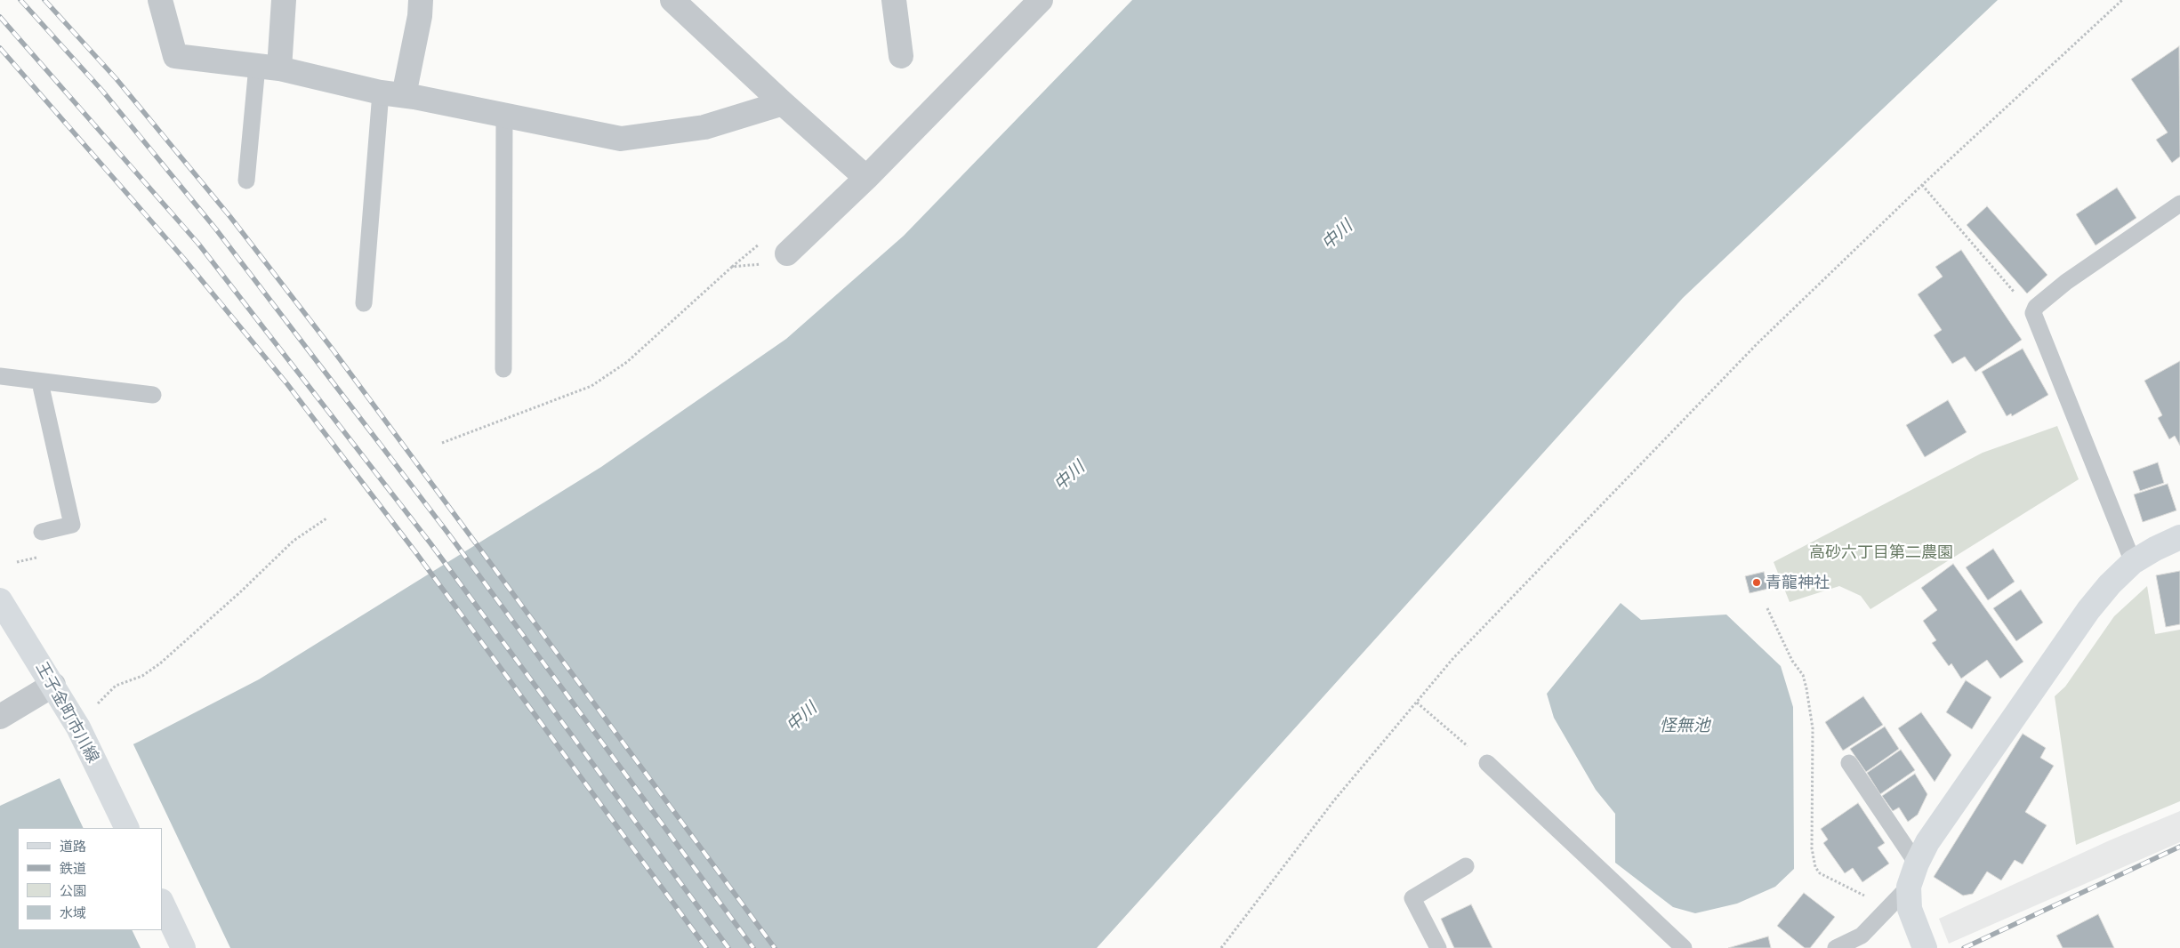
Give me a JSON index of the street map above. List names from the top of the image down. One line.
{"streets":{"street":["王子金町市川線"]},"water":["中川","怪無池"],"parks":["高砂六丁目第二農園"],"places":["青龍神社"],"legend":["道路","鉄道","公園","水域"]}
